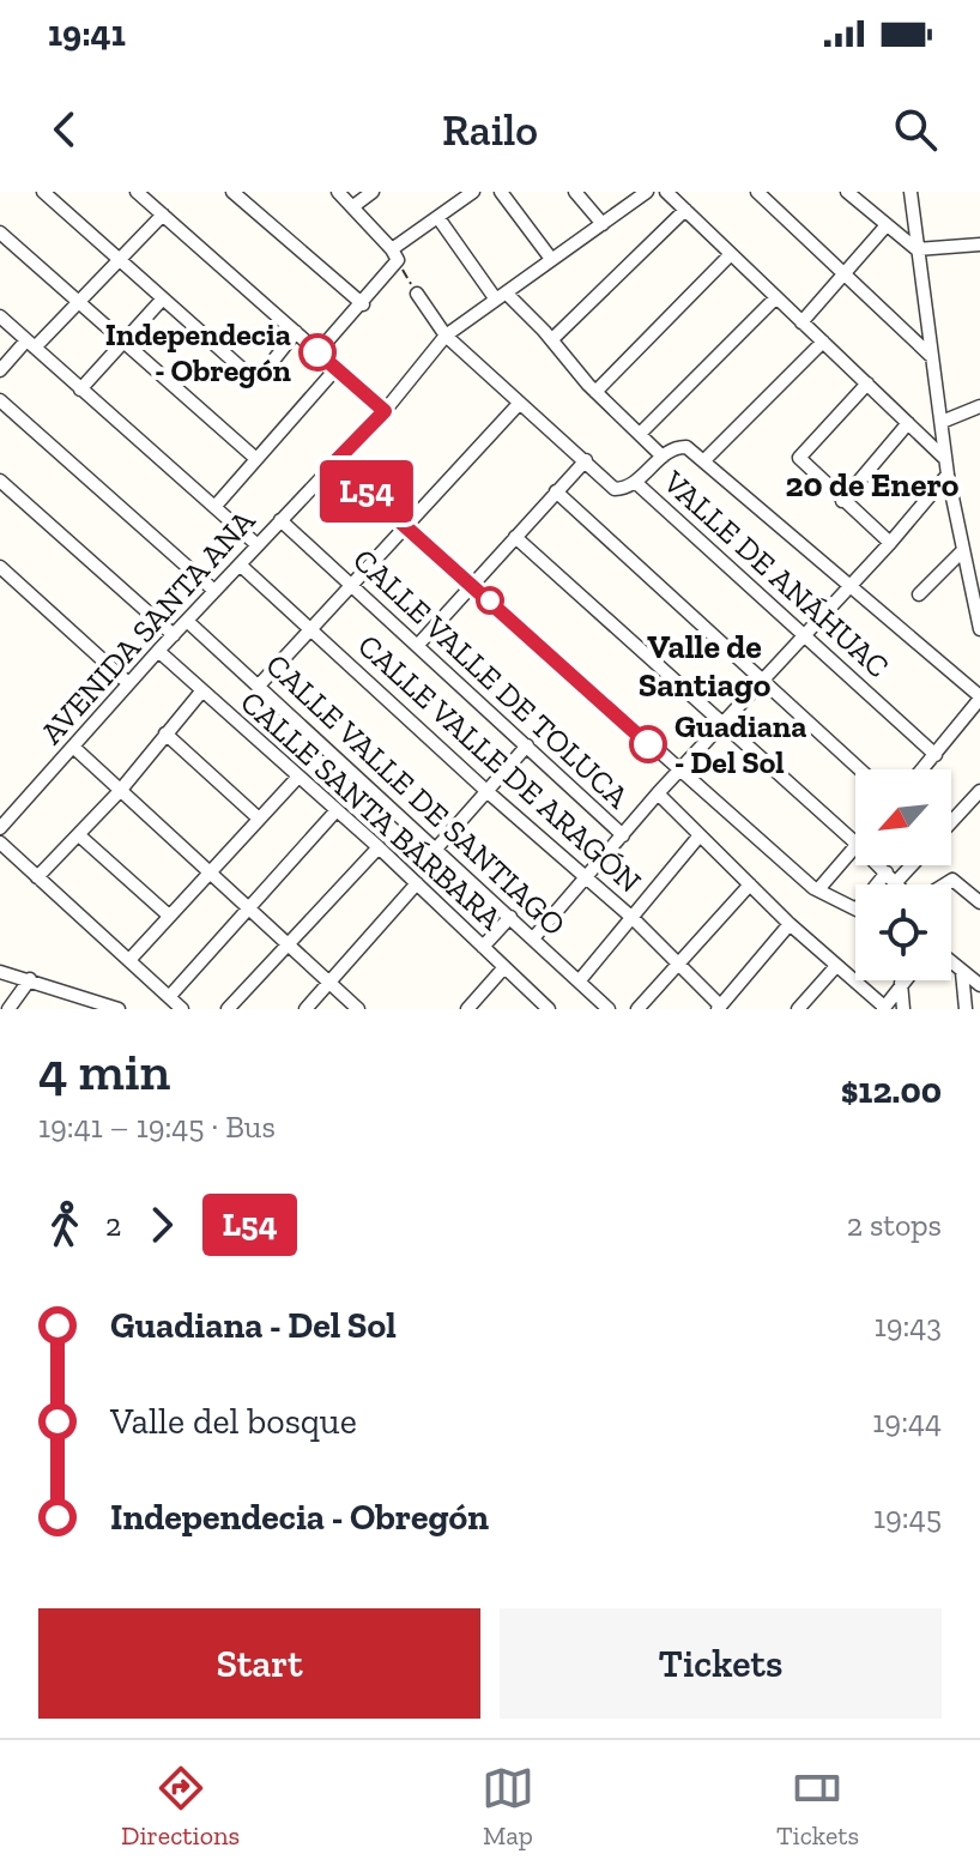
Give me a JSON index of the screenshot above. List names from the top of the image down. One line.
{"streets":{"street":["VALLE DE ANÁHUAC","AVENIDA SANTA ANA","CALLE VALLE DE TOLUCA","CALLE VALLE DE ARAGÓN","CALLE VALLE DE SANTIAGO","CALLE SANTA BÁRBARA"]},"crossings":[["VALLE DE ANÁHUAC","AVENIDA SANTA ANA"],["AVENIDA SANTA ANA","CALLE VALLE DE TOLUCA"],["AVENIDA SANTA ANA","CALLE VALLE DE ARAGÓN"],["AVENIDA SANTA ANA","CALLE VALLE DE SANTIAGO"],["AVENIDA SANTA ANA","CALLE SANTA BÁRBARA"]],"districts":["20 de Enero","Valle de Santiago"],"places":["Independecia - Obregón","Guadiana - Del Sol"],"lines":["bus line L54"],"north":"bottom left","page":{"status":"19:41","header":"Railo","on_map":"L54","heading":["4 min","19:41 – 19:45 · Bus","$12.00"],"legs":["2","L54","2 stops"],"list":[{"name":"Guadiana - Del Sol","value":"19:43"},{"name":"Valle del bosque","value":"19:44"},{"name":"Independecia - Obregón","value":"19:45"}],"buttons":["Start","Tickets"],"tabs":["Directions","Map","Tickets"]}}
